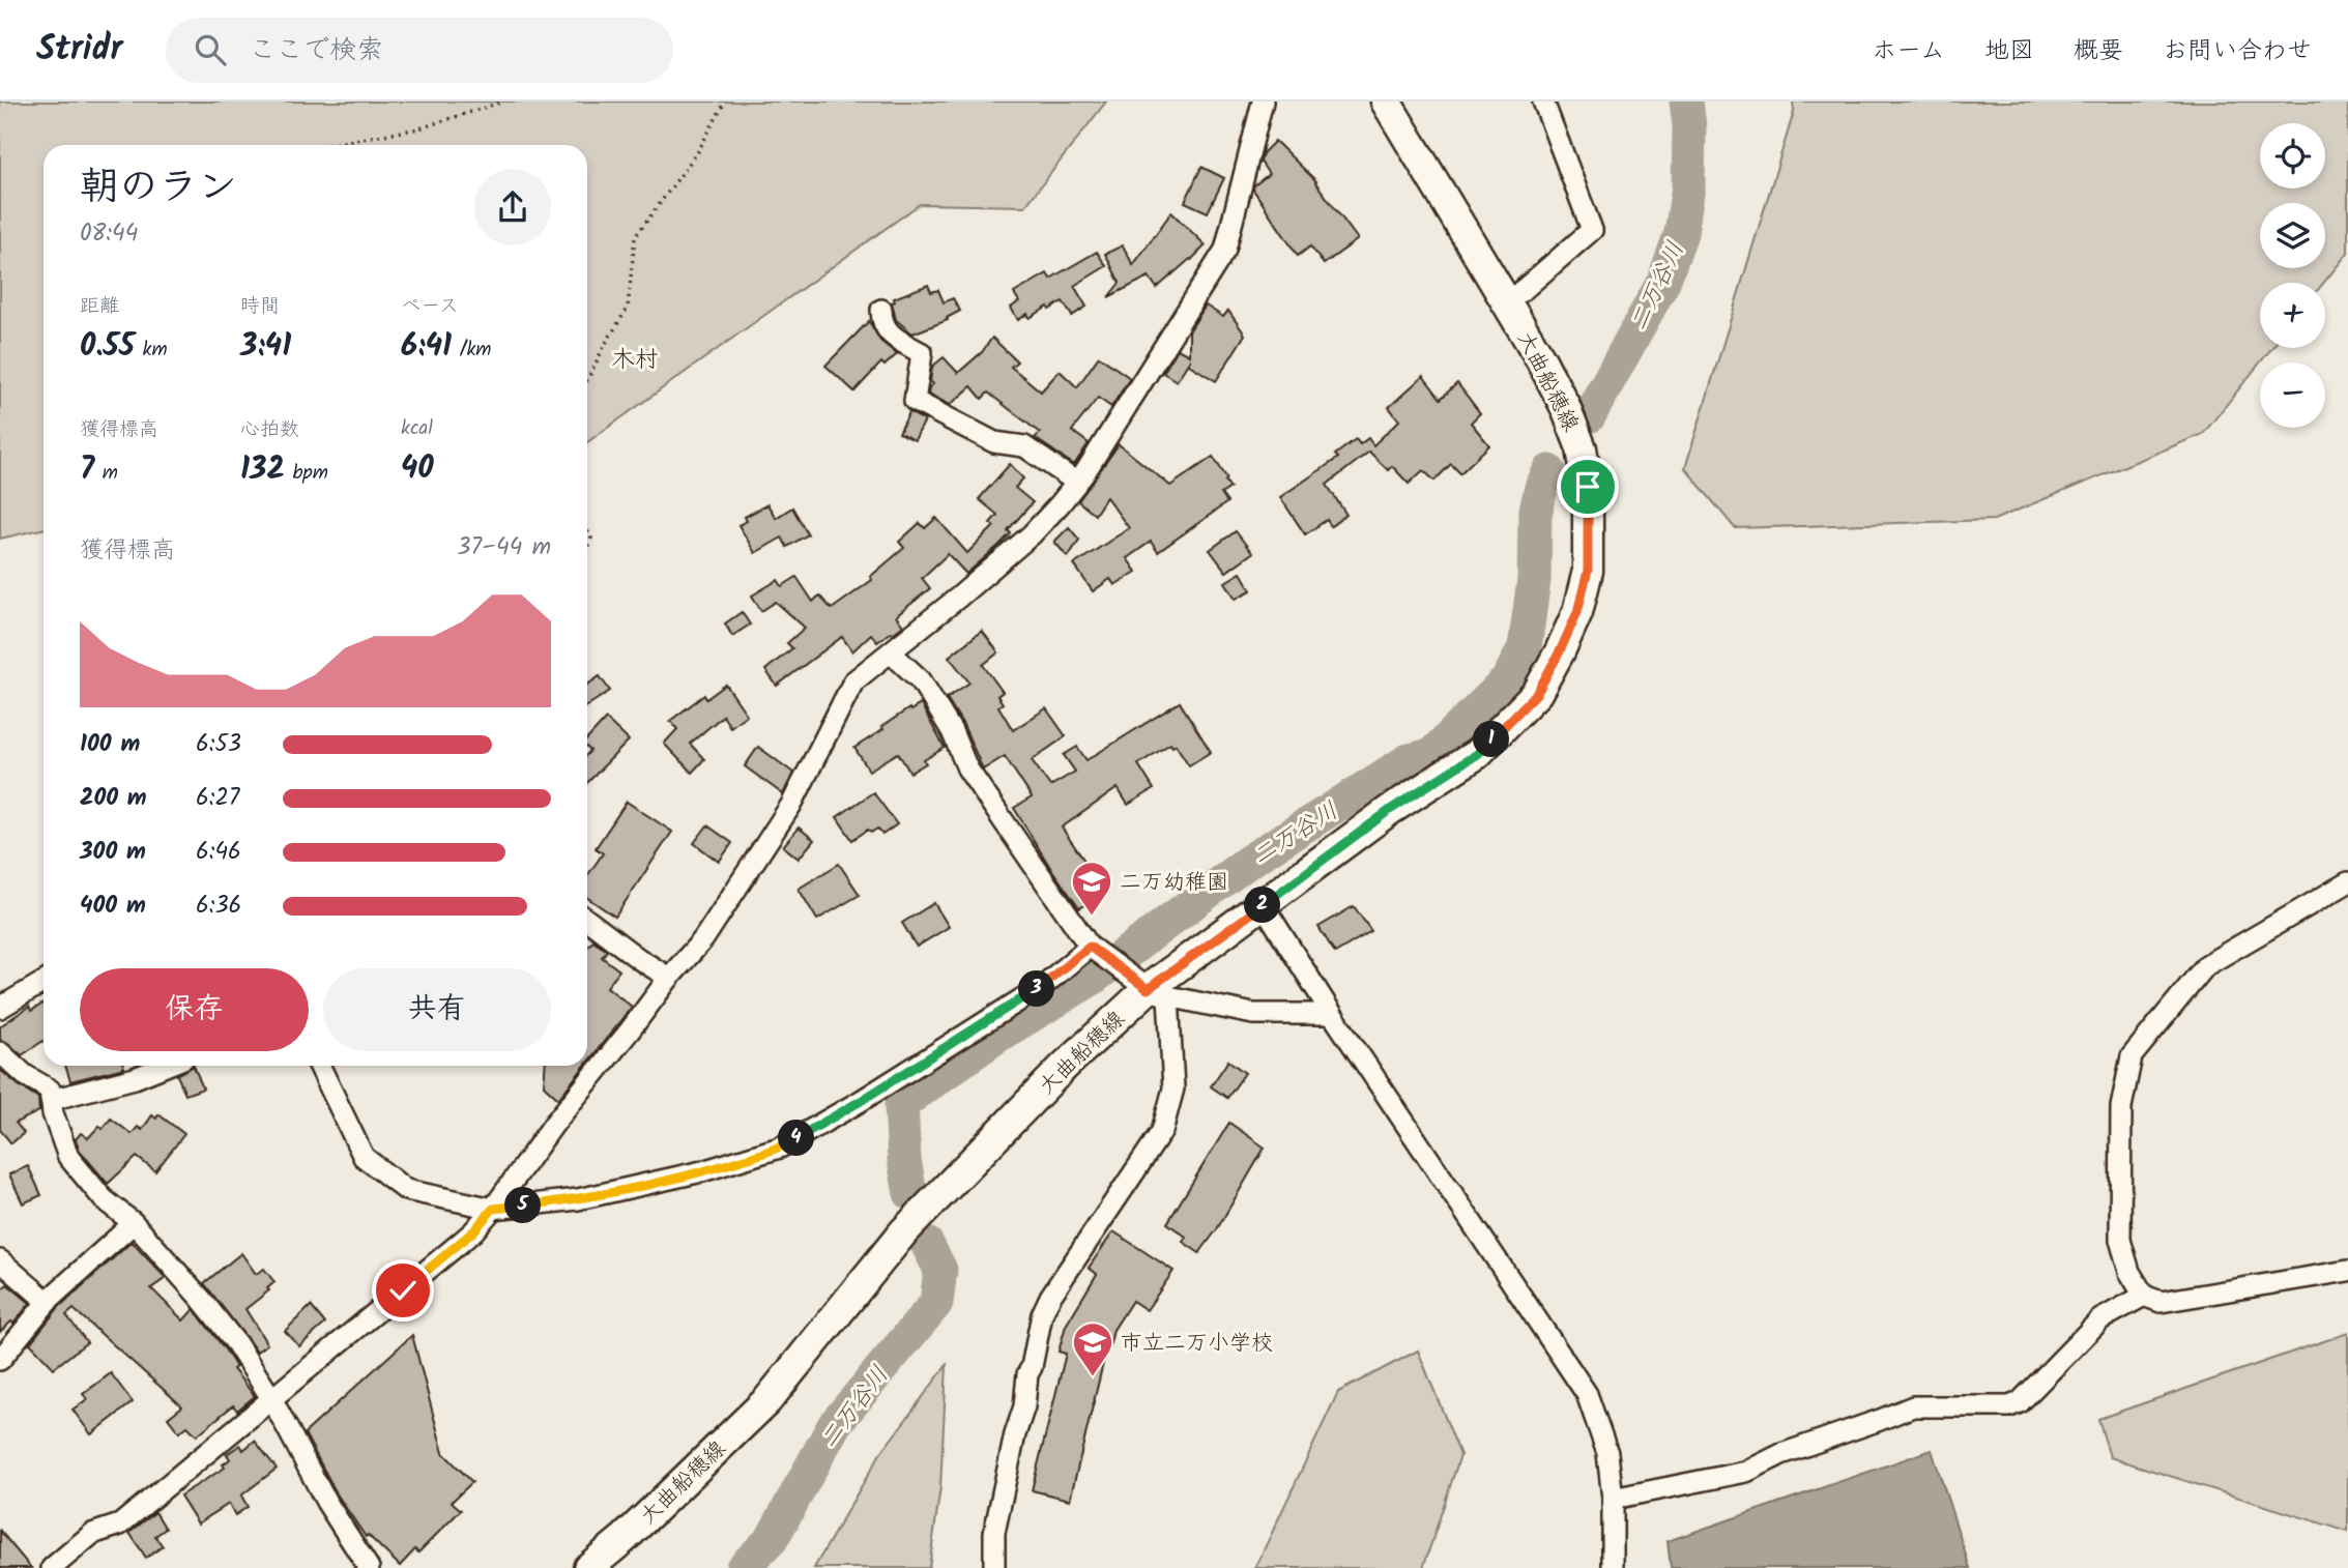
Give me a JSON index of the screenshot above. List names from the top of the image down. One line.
{"streets":{"main road":["大曲船穂線"]},"districts":["木村"],"water":["二万谷川"],"places":{"school or university":["二万幼稚園","市立二万小学校"]},"page":{"header":"Stridr","search":"ここで検索","nav":["ホーム","地図","概要","お問い合わせ"],"map_buttons":["+","−"],"heading":["朝のラン","08:44"],"stats":[["距離","0.55 km"],["時間","3:41"],["ペース","6:41 /km"],["獲得標高","7 m"],["心拍数","132 bpm"],["kcal","40"]],"chart":["獲得標高","37–44 m"],"list":[{"name":"100 m","note":"6:53"},{"name":"200 m","note":"6:27"},{"name":"300 m","note":"6:46"},{"name":"400 m","note":"6:36"}],"pins":["1","2","3","4","5"],"buttons":["保存","共有"]}}
